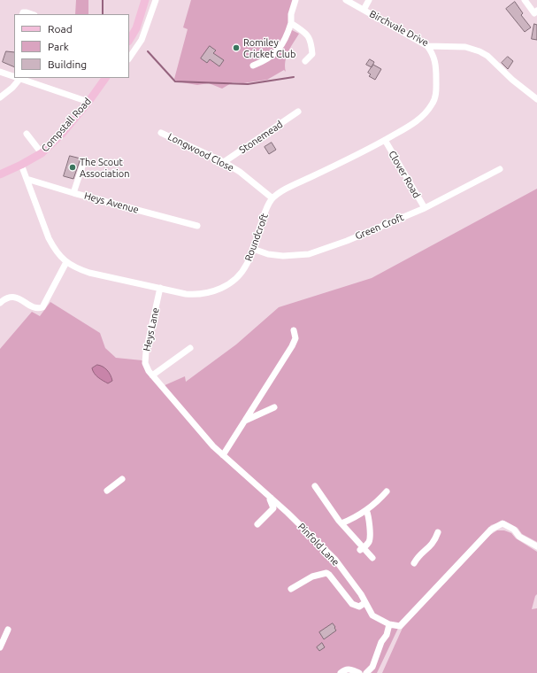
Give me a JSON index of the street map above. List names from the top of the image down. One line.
{"streets":{"main road":["Compstall Road"],"street":["Birchvale Drive","Stonemead","Longwood Close","Clover Road","Heys Avenue","Green Croft","Roundcroft","Heys Lane","Pinfold Lane"]},"crossings":[["Birchvale Drive","Roundcroft"],["Compstall Road","Roundcroft"],["Stonemead","Longwood Close"],["Longwood Close","Roundcroft"],["Clover Road","Green Croft"],["Clover Road","Roundcroft"],["Heys Avenue","Roundcroft"],["Green Croft","Roundcroft"],["Roundcroft","Heys Lane"],["Heys Lane","Pinfold Lane"]],"places":["Romiley Cricket Club","The Scout Association"],"legend":["Road","Park","Building"]}
